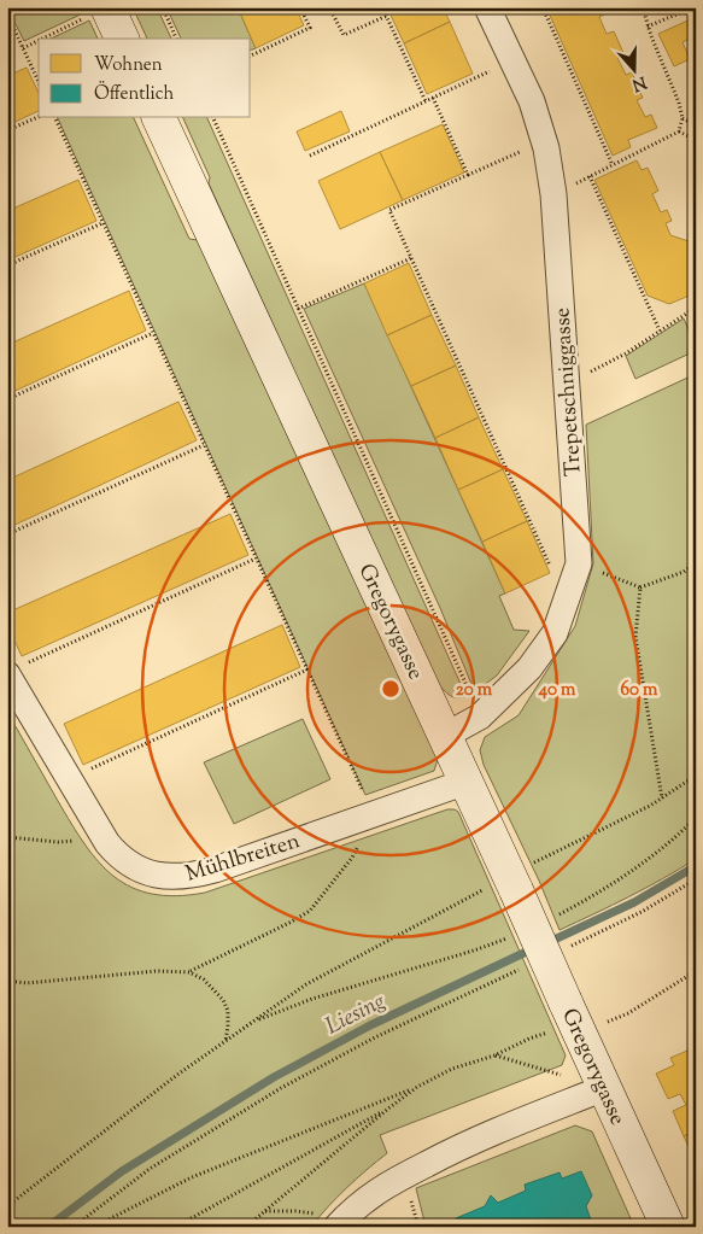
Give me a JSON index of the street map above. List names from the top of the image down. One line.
{"streets":{"street":["Trepetschniggasse","Gregorygasse","Mühlbreiten"]},"crossings":[["Trepetschniggasse","Gregorygasse"],["Gregorygasse","Mühlbreiten"]],"water":["Liesing"],"legend":["Wohnen","Öffentlich"],"north":"bottom","rings":["20 m","40 m","60 m"]}
